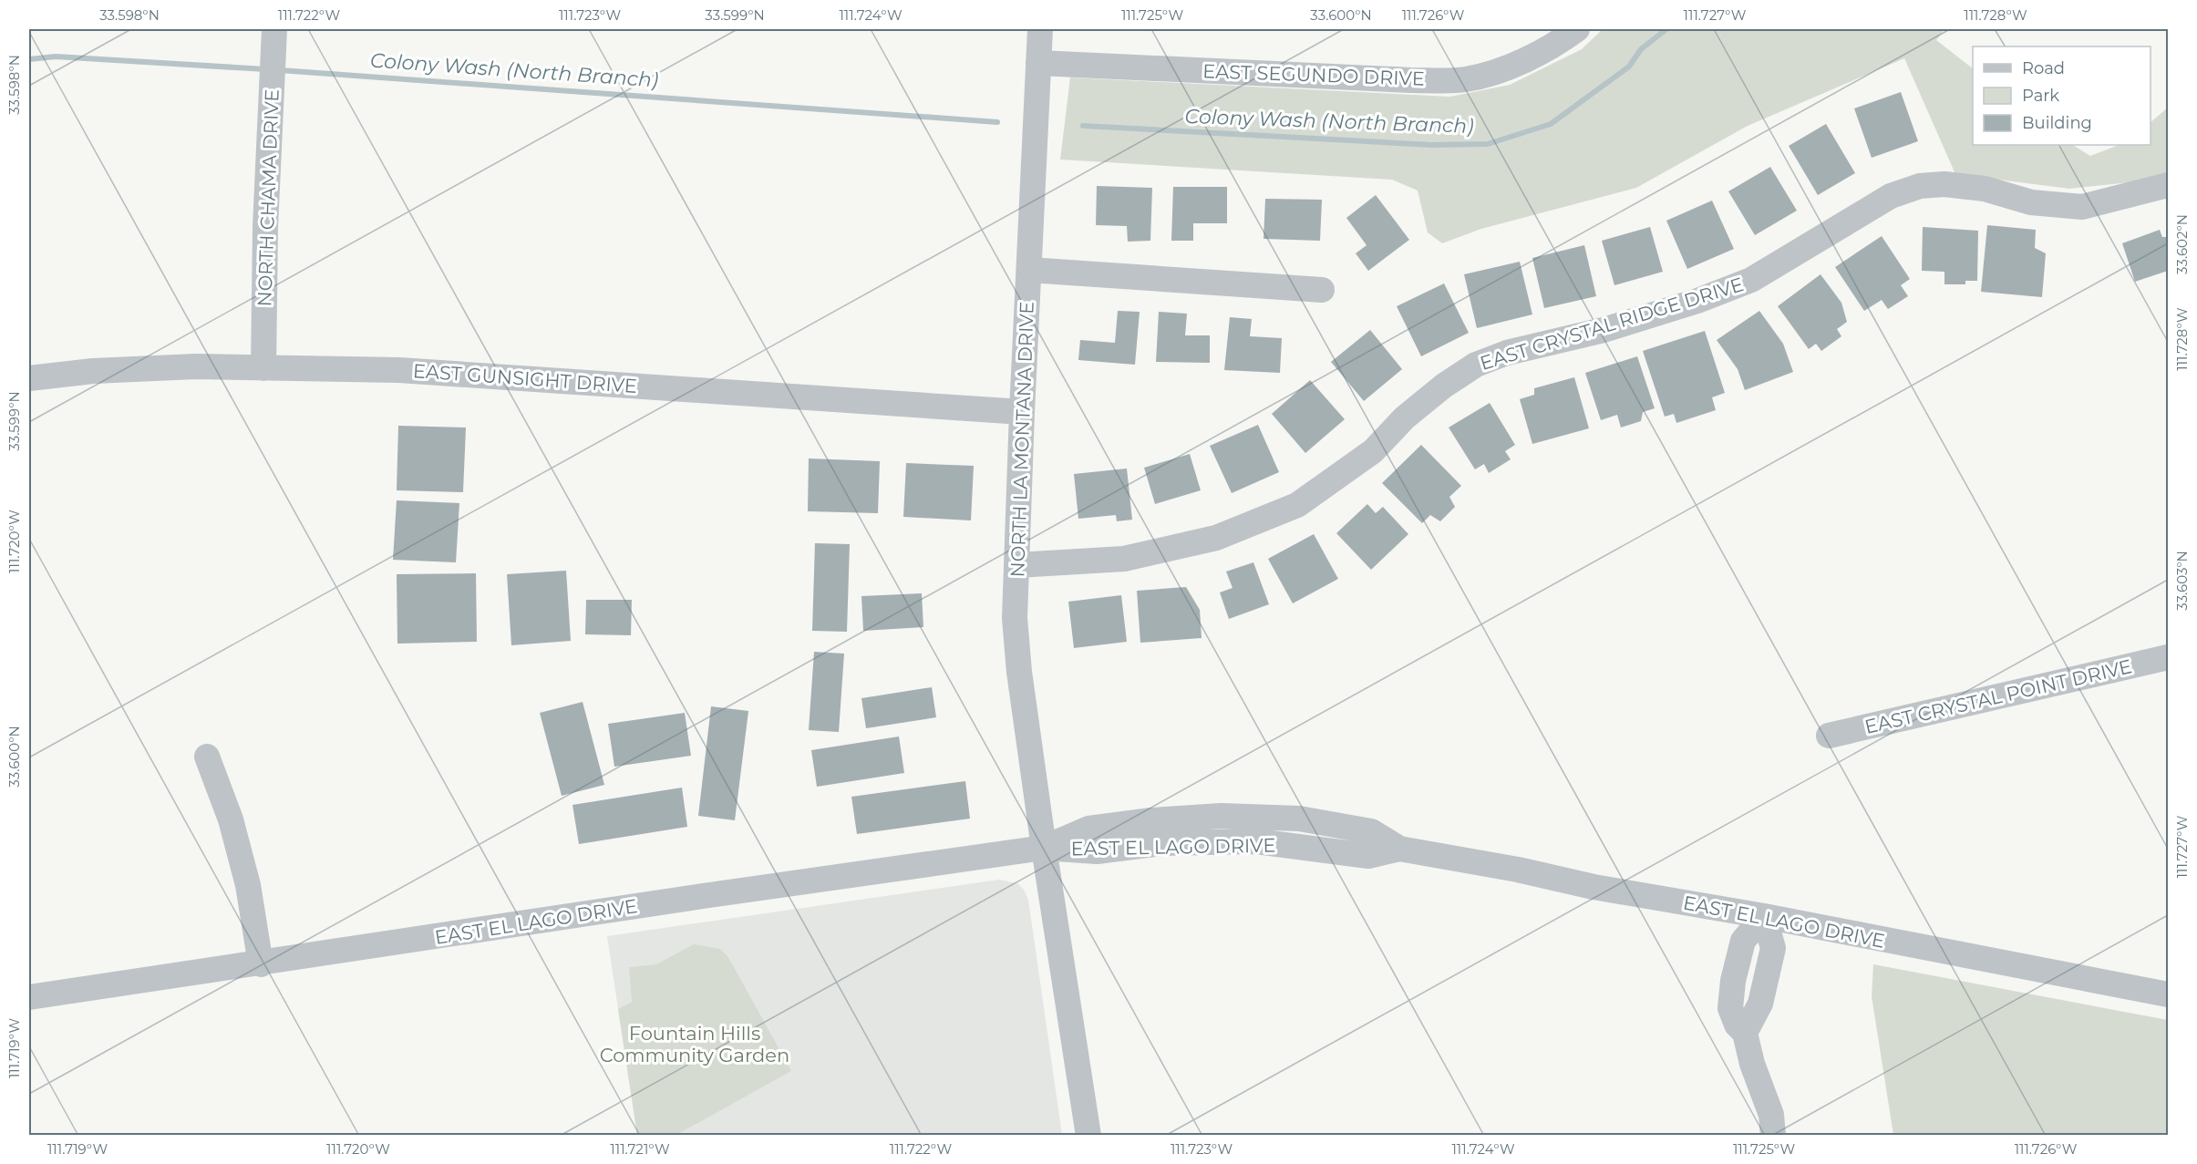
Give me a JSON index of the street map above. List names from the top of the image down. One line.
{"streets":{"street":["EAST SEGUNDO DRIVE","NORTH CHAMA DRIVE","EAST CRYSTAL RIDGE DRIVE","EAST GUNSIGHT DRIVE","NORTH LA MONTANA DRIVE","EAST CRYSTAL POINT DRIVE","EAST EL LAGO DRIVE"]},"crossings":[["EAST SEGUNDO DRIVE","NORTH LA MONTANA DRIVE"],["NORTH CHAMA DRIVE","EAST GUNSIGHT DRIVE"],["EAST CRYSTAL RIDGE DRIVE","NORTH LA MONTANA DRIVE"],["EAST GUNSIGHT DRIVE","NORTH LA MONTANA DRIVE"],["NORTH LA MONTANA DRIVE","EAST EL LAGO DRIVE"]],"water":["Colony Wash (North Branch)"],"parks":["Fountain Hills Community Garden"],"legend":["Road","Park","Building"],"coordinates":["33.598°N","111.722°W","111.723°W","33.599°N","111.724°W","111.725°W","33.600°N","111.726°W","111.727°W","111.728°W","33.602°N","111.720°W","33.603°N","111.719°W","111.721°W"]}
